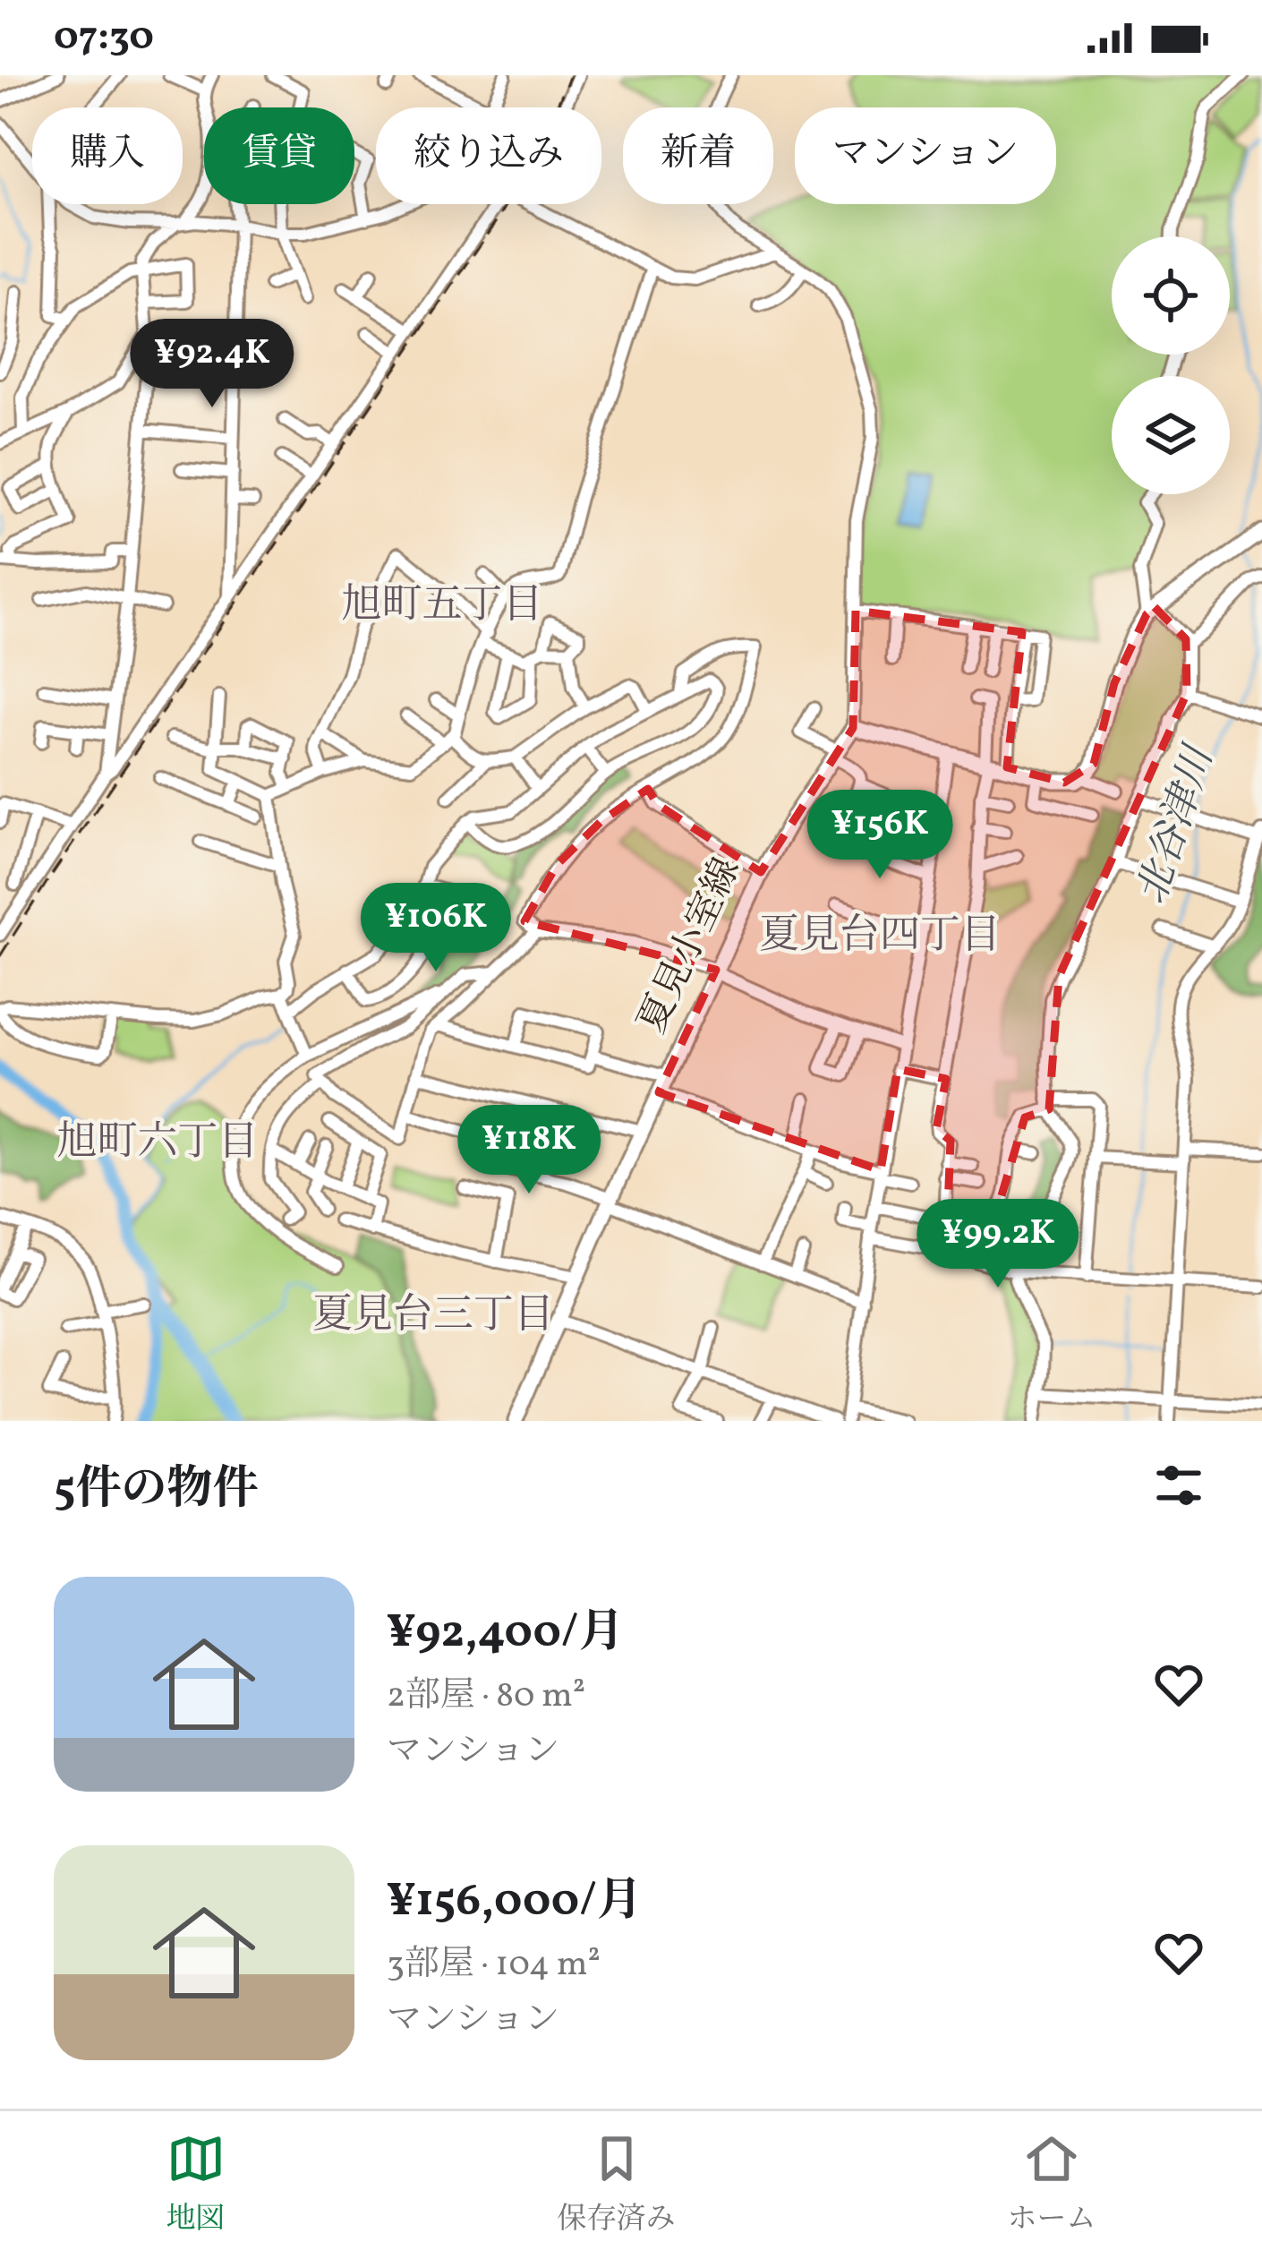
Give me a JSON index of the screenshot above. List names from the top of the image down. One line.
{"streets":{"main road":["夏見小室線"]},"districts":["旭町五丁目","夏見台四丁目","旭町六丁目","夏見台三丁目"],"water":["北谷津川"],"page":{"status":"07:30","chip":["購入","賃貸","絞り込み","新着","マンション"],"price":["¥92.4K","¥156K","¥106K","¥118K","¥99.2K"],"heading":"5件の物件","list":[{"name":"¥92,400/月","note":"2部屋 · 80 m² · マンション"},{"name":"¥156,000/月","note":"3部屋 · 104 m² · マンション"}],"tabs":["地図","保存済み","ホーム"]}}
